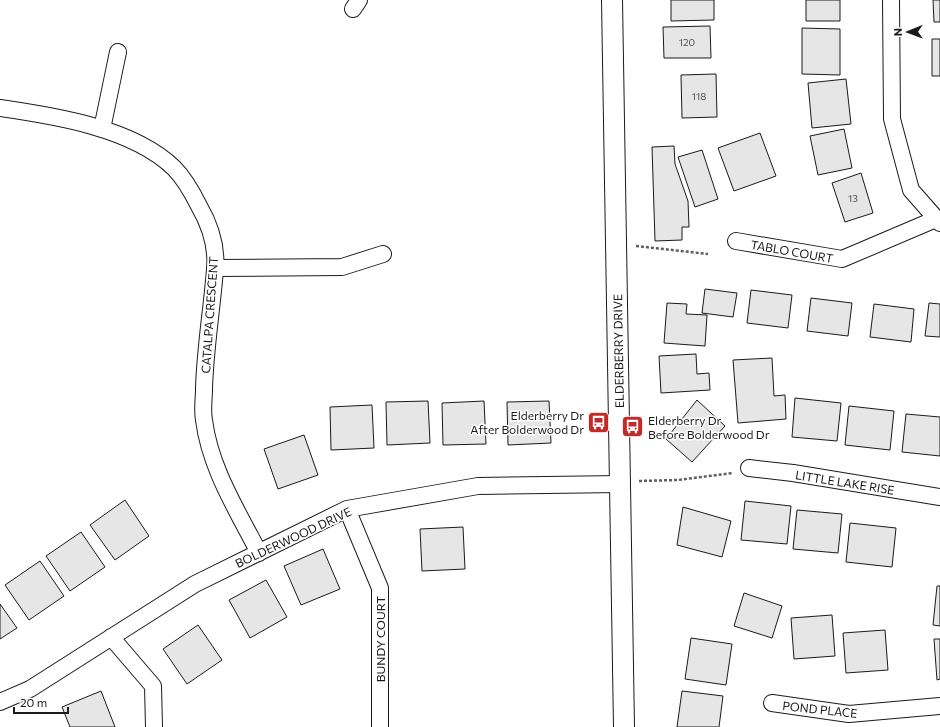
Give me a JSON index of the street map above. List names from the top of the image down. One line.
{"streets":{"street":["TABLO COURT","CATALPA CRESCENT","ELDERBERRY DRIVE","LITTLE LAKE RISE","BOLDERWOOD DRIVE","BUNDY COURT","POND PLACE"]},"crossings":[["CATALPA CRESCENT","BOLDERWOOD DRIVE"],["ELDERBERRY DRIVE","BOLDERWOOD DRIVE"],["BOLDERWOOD DRIVE","BUNDY COURT"]],"places":{"bus stop":["Elderberry Dr After Bolderwood Dr","Elderberry Dr Before Bolderwood Dr"]},"house_numbers":["120","118","13"],"scale_bar":"20 m","north":"left"}
